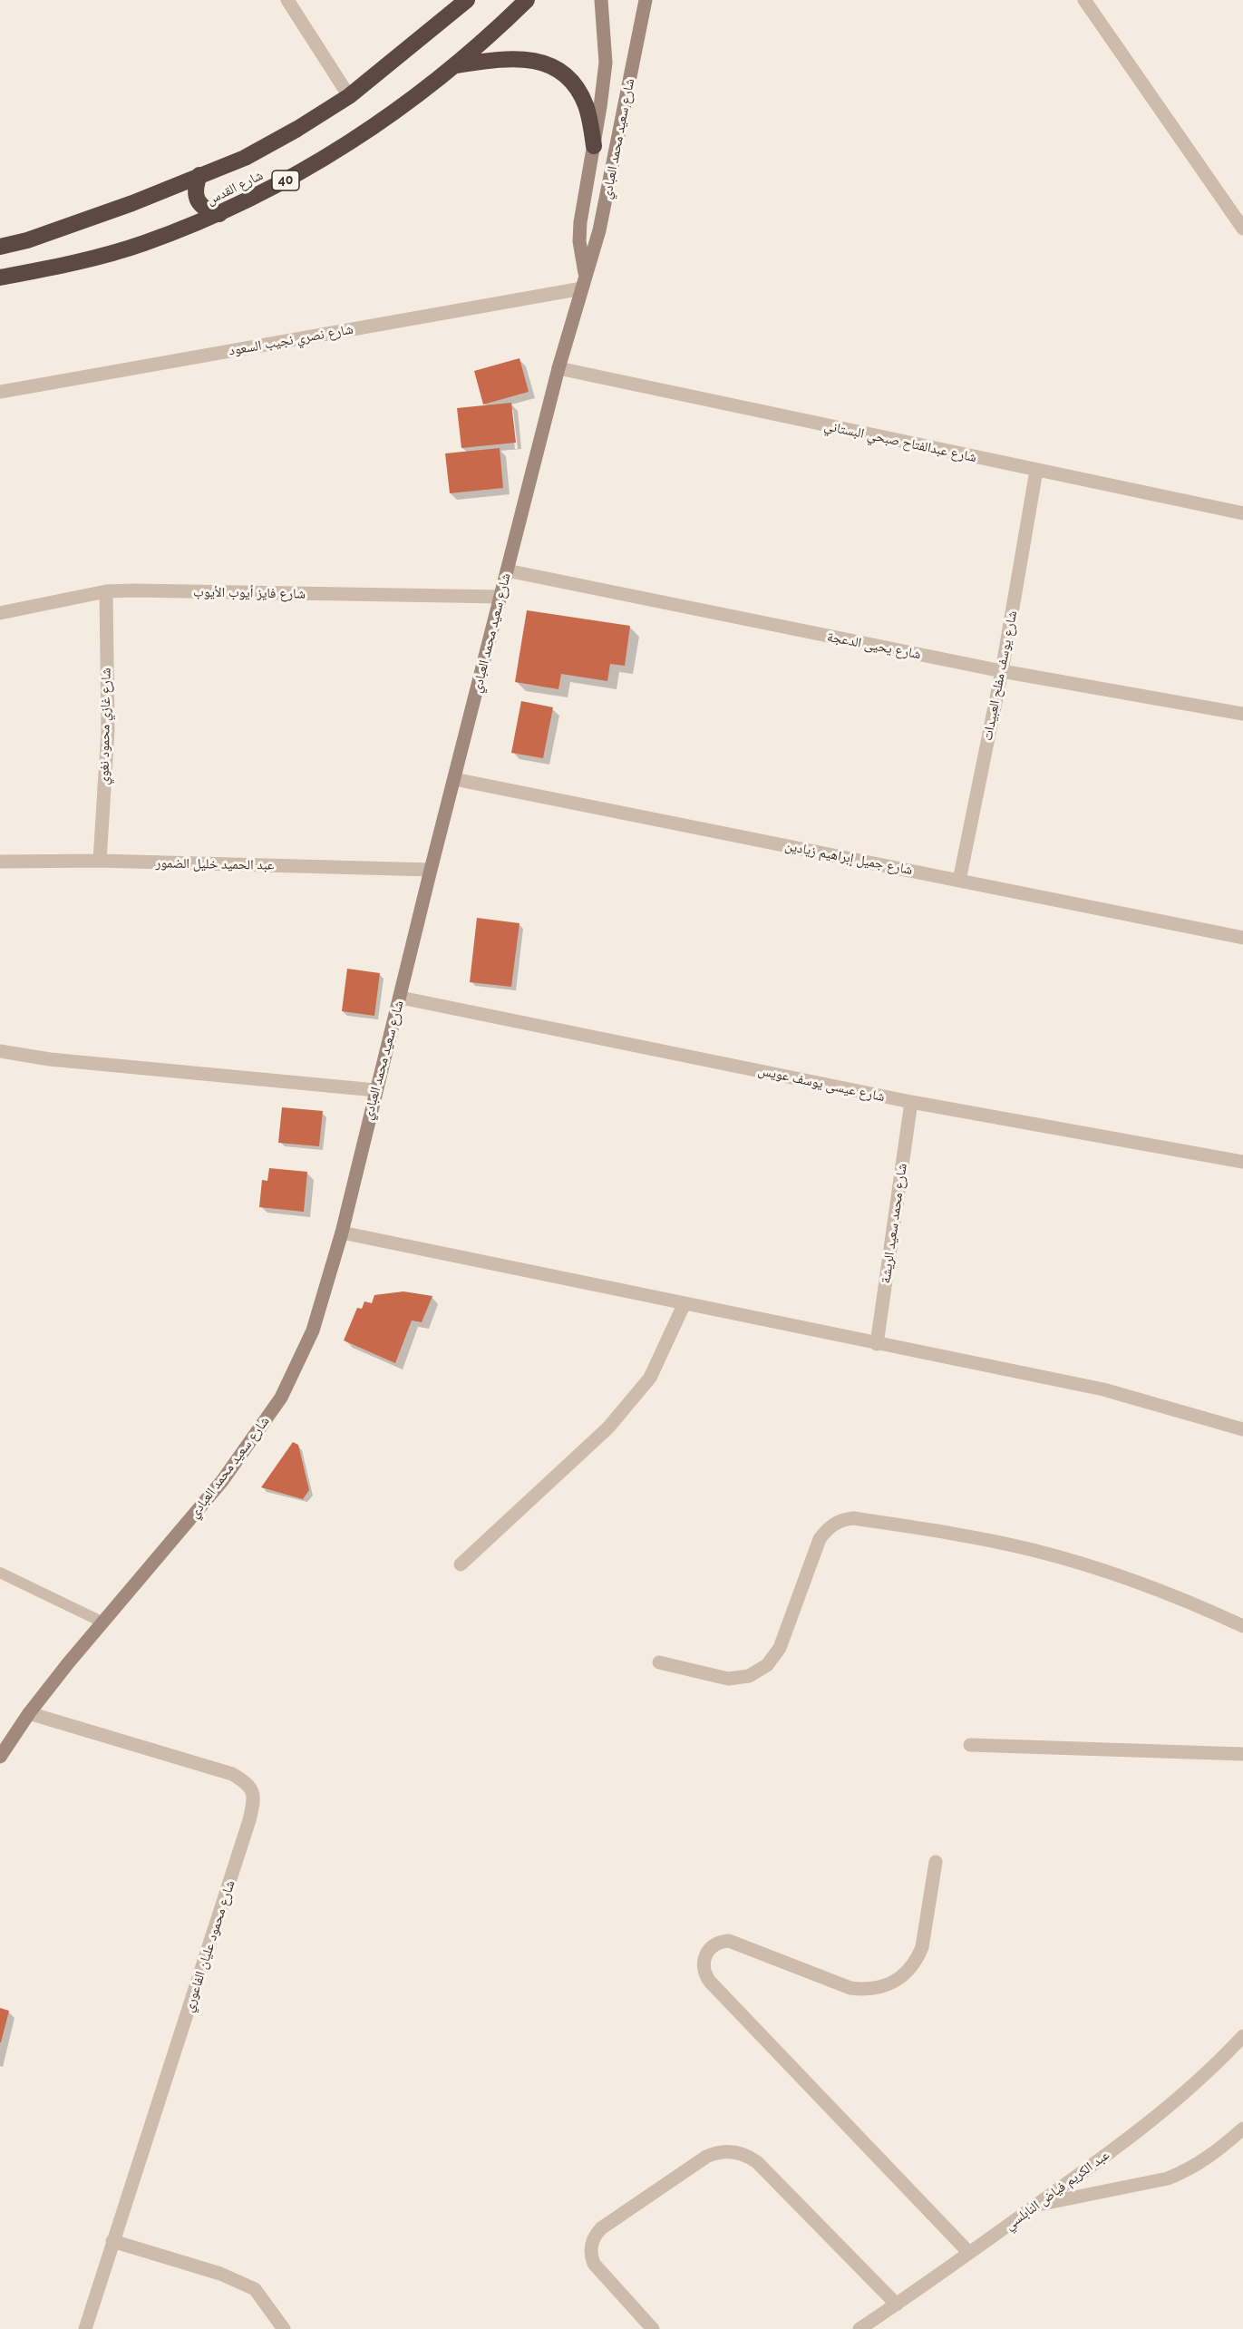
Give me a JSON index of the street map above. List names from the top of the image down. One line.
{"streets":{"highway":["40","شارع القدس"],"street":["شارع سعيد محمد العبادي","شارع نصري نجيب السعود","شارع عبدالفتاح صبحي البستاني","شارع فايز أيوب الأيوب","شارع يحيى الدعجة","شارع يوسف مفلح العبيدات","شارع غازي محمود نغوي","شارع جميل إبراهيم زيادين","عبد الحميد خليل الضمور","شارع عيسى يوسف عويس","شارع محمد سعيد الريشة","شارع محمود عليان الفاعوري","عبد الكريم فياض النابلسي"]},"crossings":[["شارع سعيد محمد العبادي","شارع نصري نجيب السعود"],["شارع سعيد محمد العبادي","شارع عبدالفتاح صبحي البستاني"],["شارع سعيد محمد العبادي","شارع فايز أيوب الأيوب"],["شارع سعيد محمد العبادي","شارع يحيى الدعجة"],["شارع سعيد محمد العبادي","شارع جميل إبراهيم زيادين"],["شارع سعيد محمد العبادي","عبد الحميد خليل الضمور"],["شارع سعيد محمد العبادي","شارع عيسى يوسف عويس"],["شارع سعيد محمد العبادي","شارع محمود عليان الفاعوري"],["شارع عبدالفتاح صبحي البستاني","شارع يوسف مفلح العبيدات"],["شارع فايز أيوب الأيوب","شارع غازي محمود نغوي"],["شارع يحيى الدعجة","شارع يوسف مفلح العبيدات"],["شارع يوسف مفلح العبيدات","شارع جميل إبراهيم زيادين"],["شارع غازي محمود نغوي","عبد الحميد خليل الضمور"],["شارع عيسى يوسف عويس","شارع محمد سعيد الريشة"]]}
